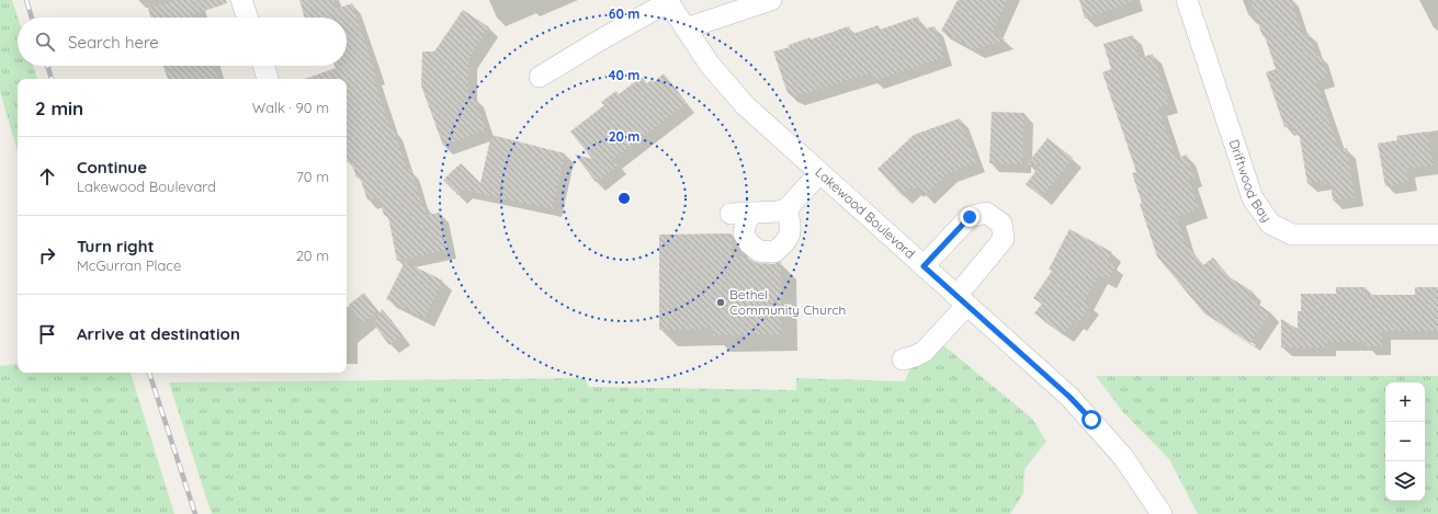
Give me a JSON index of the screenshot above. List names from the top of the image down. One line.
{"streets":{"street":["Driftwood Bay","Lakewood Boulevard"]},"places":["Bethel Community Church"],"page":{"search":"Search here","heading":["2 min","Walk · 90 m"],"list":[["Continue","Lakewood Boulevard","70 m"],["Turn right","McGurran Place","20 m"],"Arrive at destination"],"map_buttons":["+","−"]},"rings":["60 m","40 m","20 m"]}
